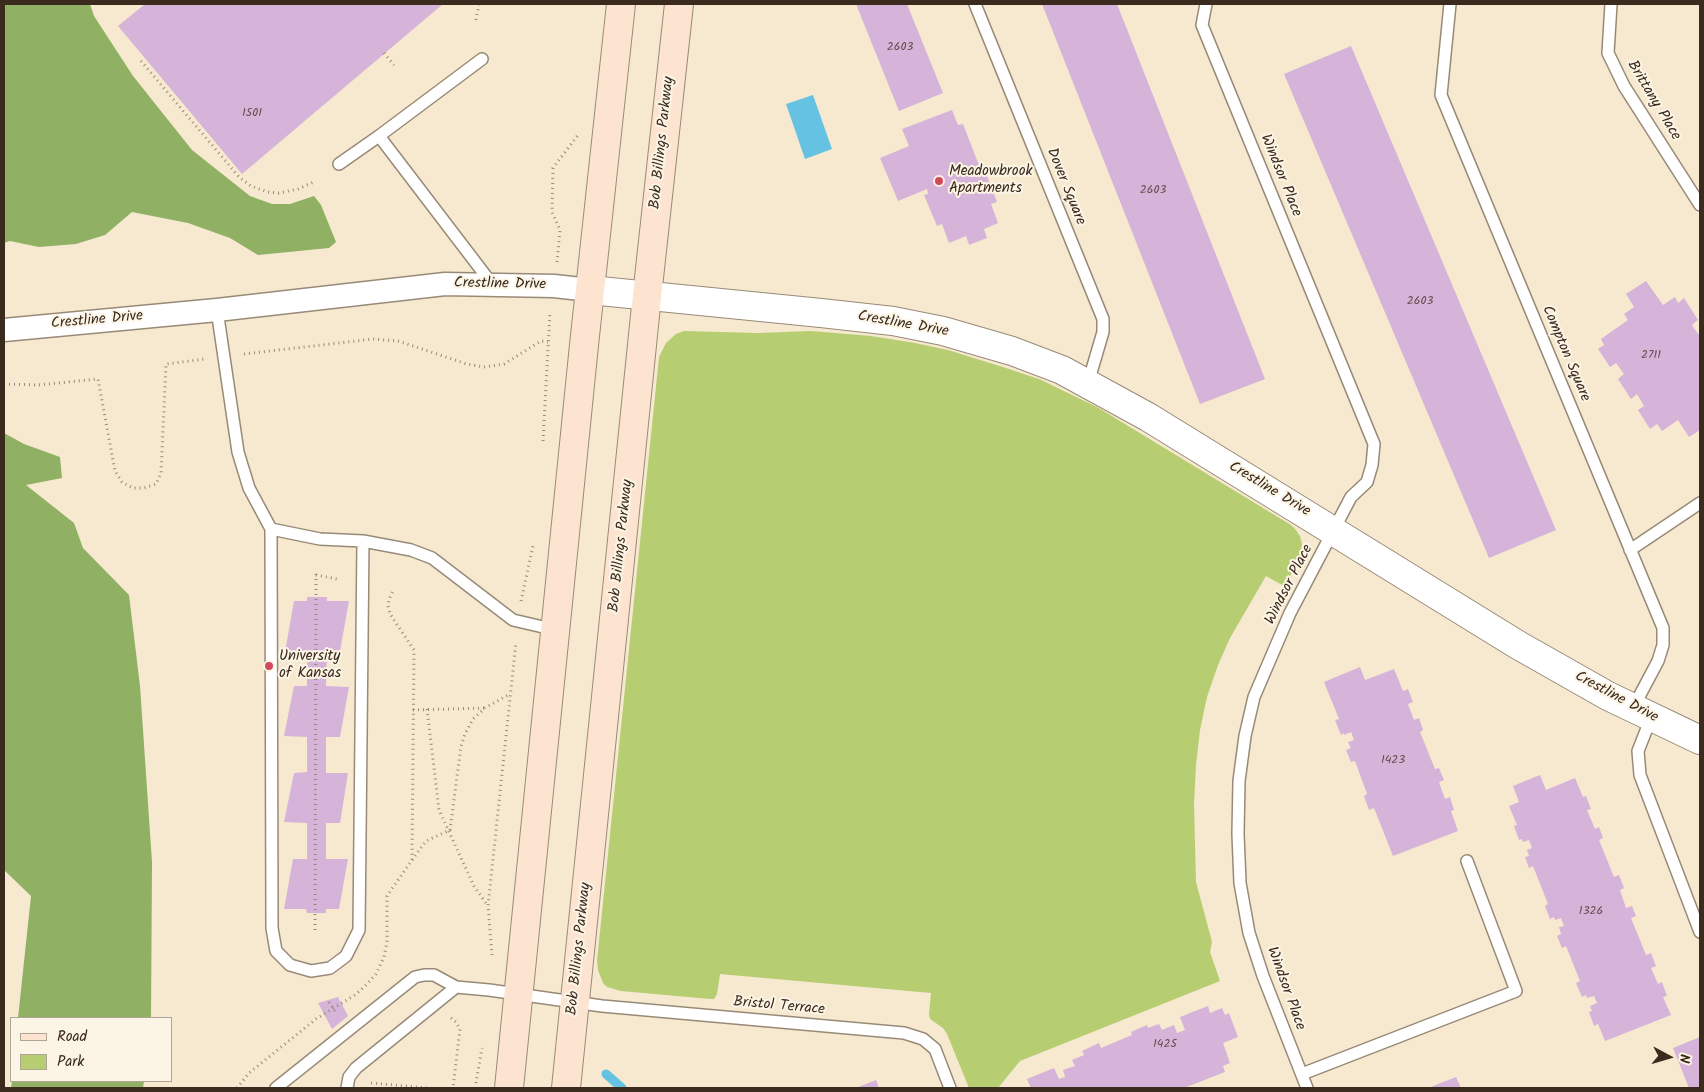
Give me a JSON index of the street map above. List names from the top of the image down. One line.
{"streets":{"main road":["Bob Billings Parkway"],"street":["Crestline Drive"],"lane":["Brittany Place","Windsor Place","Dover Square","Compton Square","Bristol Terrace"]},"crossings":[["Bob Billings Parkway","Crestline Drive"],["Bob Billings Parkway","Bristol Terrace"],["Windsor Place","Crestline Drive"],["Dover Square","Crestline Drive"],["Crestline Drive","Compton Square"]],"places":["Meadowbrook Apartments","University of Kansas"],"house_numbers":["2603","1501","2603","2603","2711","1423","1326","1425"],"legend":["Road","Park"],"north":"right"}
